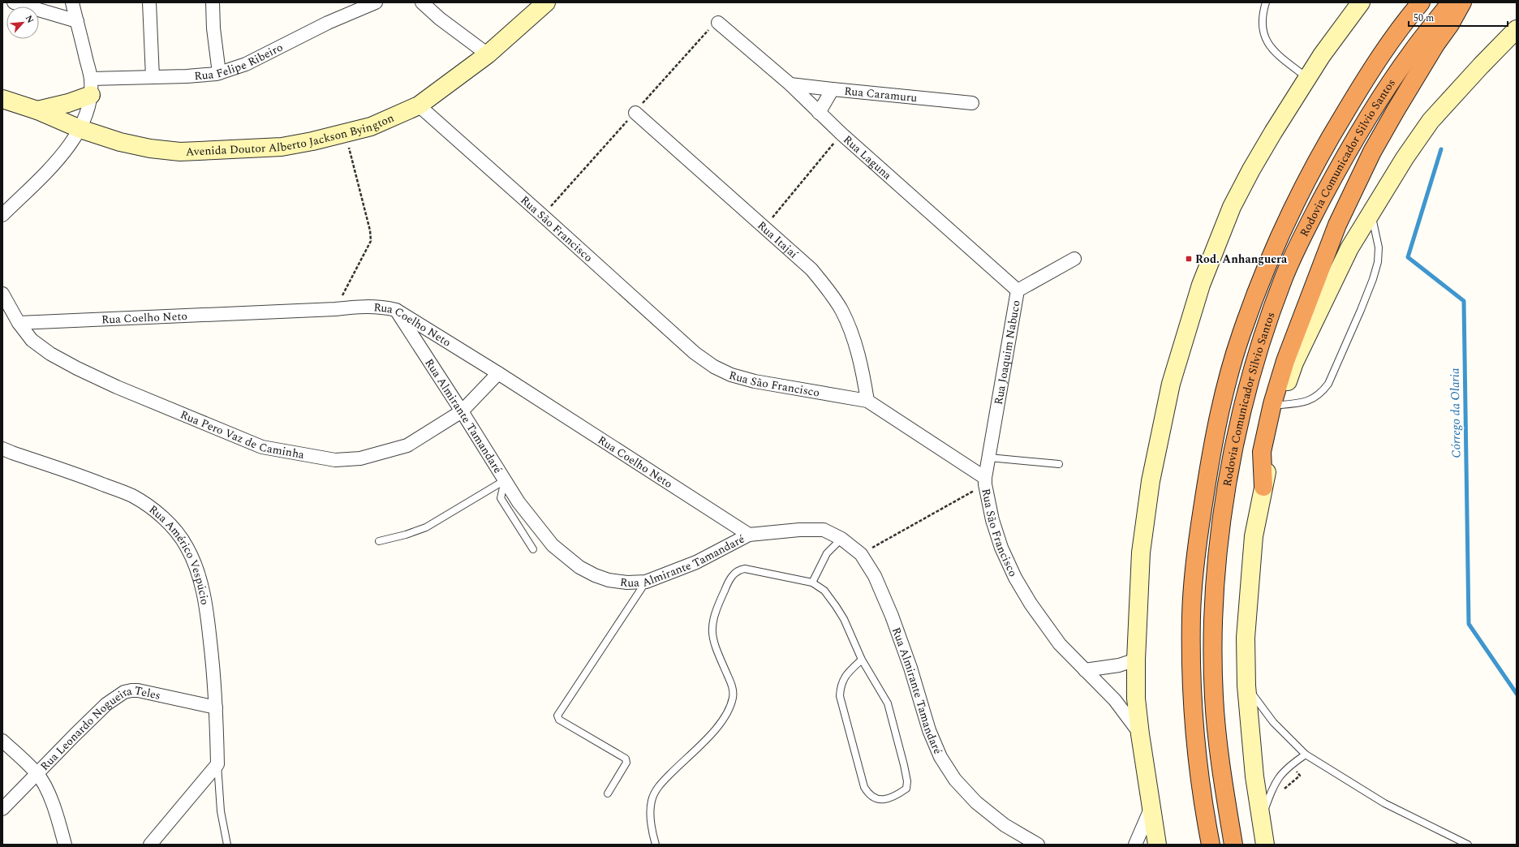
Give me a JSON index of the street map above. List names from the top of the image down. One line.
{"streets":{"highway":["Rodovia Comunicador Silvio Santos"],"main road":["Avenida Doutor Alberto Jackson Byington"],"street":["Rua Felipe Ribeiro","Rua Caramuru","Rua Laguna","Rua São Francisco","Rua Itajaí","Rua Coelho Neto","Rua Joaquim Nabuco","Rua Almirante Tamandaré","Rua Pero Vaz de Caminha","Rua Américo Vespúcio","Rua Leonardo Nogueira Teles"]},"crossings":[["Rua Caramuru","Rua Laguna"],["Avenida Doutor Alberto Jackson Byington","Rua São Francisco"],["Rua Laguna","Rua Joaquim Nabuco"],["Rua São Francisco","Rua Itajaí"],["Rua São Francisco","Rua Joaquim Nabuco"],["Rua Coelho Neto","Rua Almirante Tamandaré"],["Rua Coelho Neto","Rua Pero Vaz de Caminha"],["Rua Almirante Tamandaré","Rua Pero Vaz de Caminha"],["Rua Américo Vespúcio","Rua Leonardo Nogueira Teles"]],"water":["Córrego da Olaria"],"places":{"transit":["Rod. Anhanguera"]},"scale_bar":"50 m","north":"top right"}
